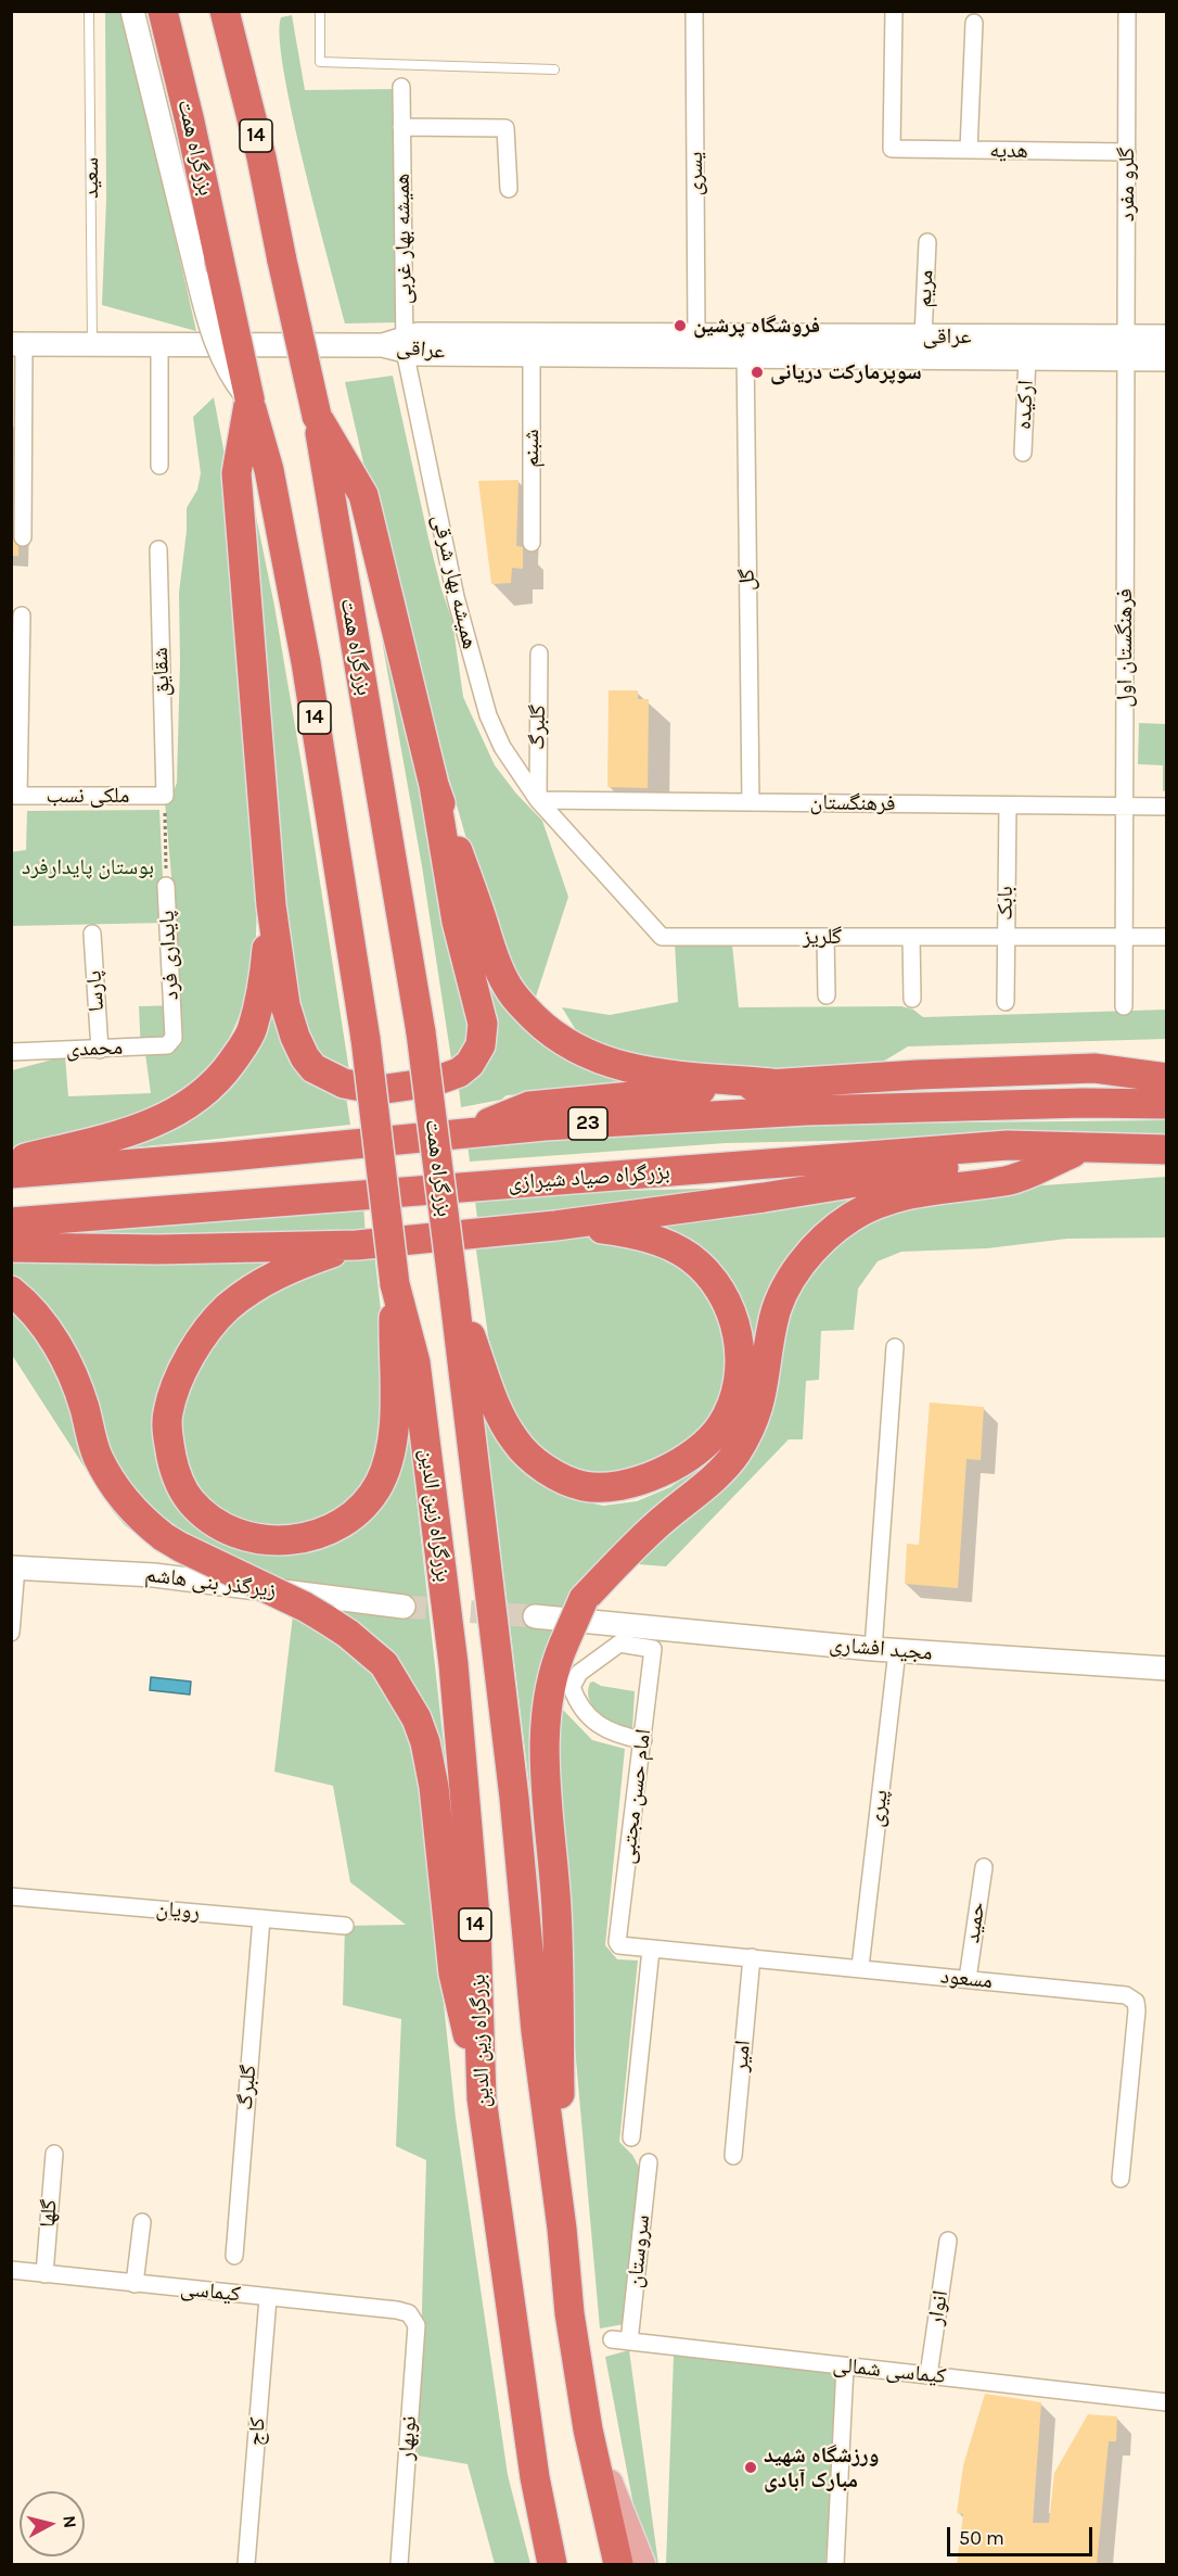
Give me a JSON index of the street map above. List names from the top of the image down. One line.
{"streets":{"highway":["14","بزرگراه همت","23","بزرگراه صیاد شیرازی","بزرگراه زین الدین"],"main road":["عراقی","زیرگذر بنی هاشم","مجید افشاری"],"street":["هدیه","یسری","گلرو مفرد","همیشه بهار غربی","مریم","ارکیده","شبنم","گل","همیشه بهار شرقی","فرهنگستان اول","شقایق","گلبرگ","ملکی نسب","فرهنگستان","بابک","گلریز","پایداری فرد","پارسا","محمدی","امام حسن مجتبی","پیری","رویان","حمید","مسعود","امیر","گلها","سروستان","کیماسی","انوار","کیماسی شمالی","کاج","نوبهار"],"lane":["سعید"]},"crossings":[["14","بزرگراه همت"],["بزرگراه همت","بزرگراه زین الدین"],["هدیه","گلرو مفرد"],["یسری","عراقی"],["سعید","عراقی"],["گلرو مفرد","عراقی"],["گلرو مفرد","فرهنگستان اول"],["همیشه بهار غربی","عراقی"],["همیشه بهار غربی","همیشه بهار شرقی"],["مریم","عراقی"],["عراقی","ارکیده"],["عراقی","شبنم"],["عراقی","گل"],["عراقی","همیشه بهار شرقی"],["عراقی","فرهنگستان اول"],["گل","فرهنگستان"],["همیشه بهار شرقی","گلبرگ"],["همیشه بهار شرقی","فرهنگستان"],["همیشه بهار شرقی","گلریز"],["فرهنگستان اول","فرهنگستان"],["فرهنگستان اول","گلریز"],["شقایق","ملکی نسب"],["شقایق","پایداری فرد"],["گلبرگ","فرهنگستان"],["گلبرگ","گلریز"],["گلبرگ","رویان"],["ملکی نسب","پایداری فرد"],["فرهنگستان","بابک"],["فرهنگستان","گلریز"],["بابک","گلریز"],["پایداری فرد","محمدی"],["پارسا","محمدی"],["مجید افشاری","پیری"],["امام حسن مجتبی","مسعود"],["پیری","مسعود"],["حمید","مسعود"],["مسعود","امیر"],["گلها","کیماسی"],["سروستان","کیماسی شمالی"],["کیماسی","کاج"],["کیماسی","نوبهار"],["انوار","کیماسی شمالی"]],"parks":["بوستان پایدارفرد"],"places":["فروشگاه پرشین","سوپرمارکت دریانی","ورزشگاه شهید مبارک آبادی"],"scale_bar":"50 m","north":"right"}
